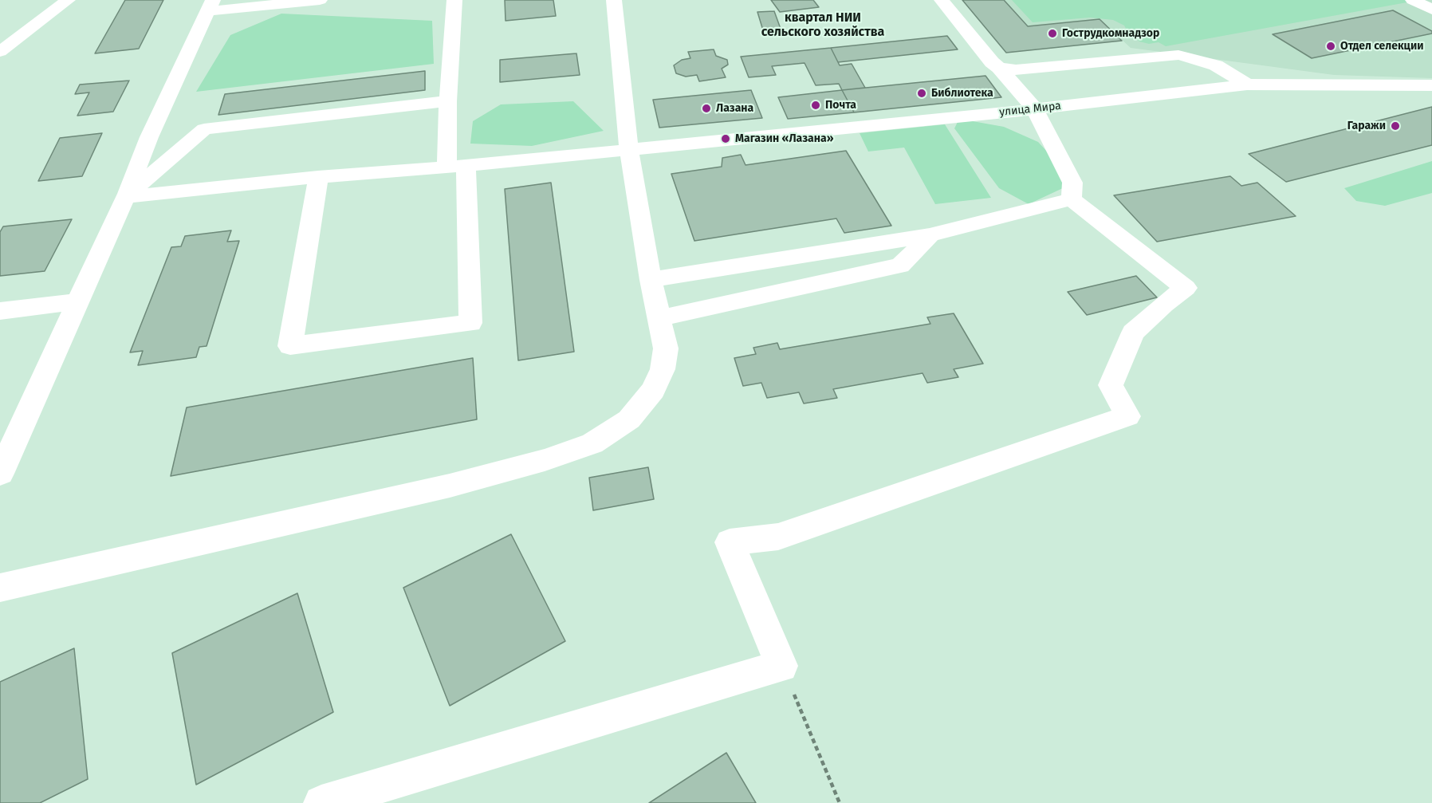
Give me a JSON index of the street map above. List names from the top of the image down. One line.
{"streets":{"street":["улица Мира"]},"districts":["квартал НИИ сельского хозяйства"],"places":["Гострудкомнадзор","Отдел селекции","Библиотека","Почта","Лазана","Гаражи","Магазин «Лазана»"]}
